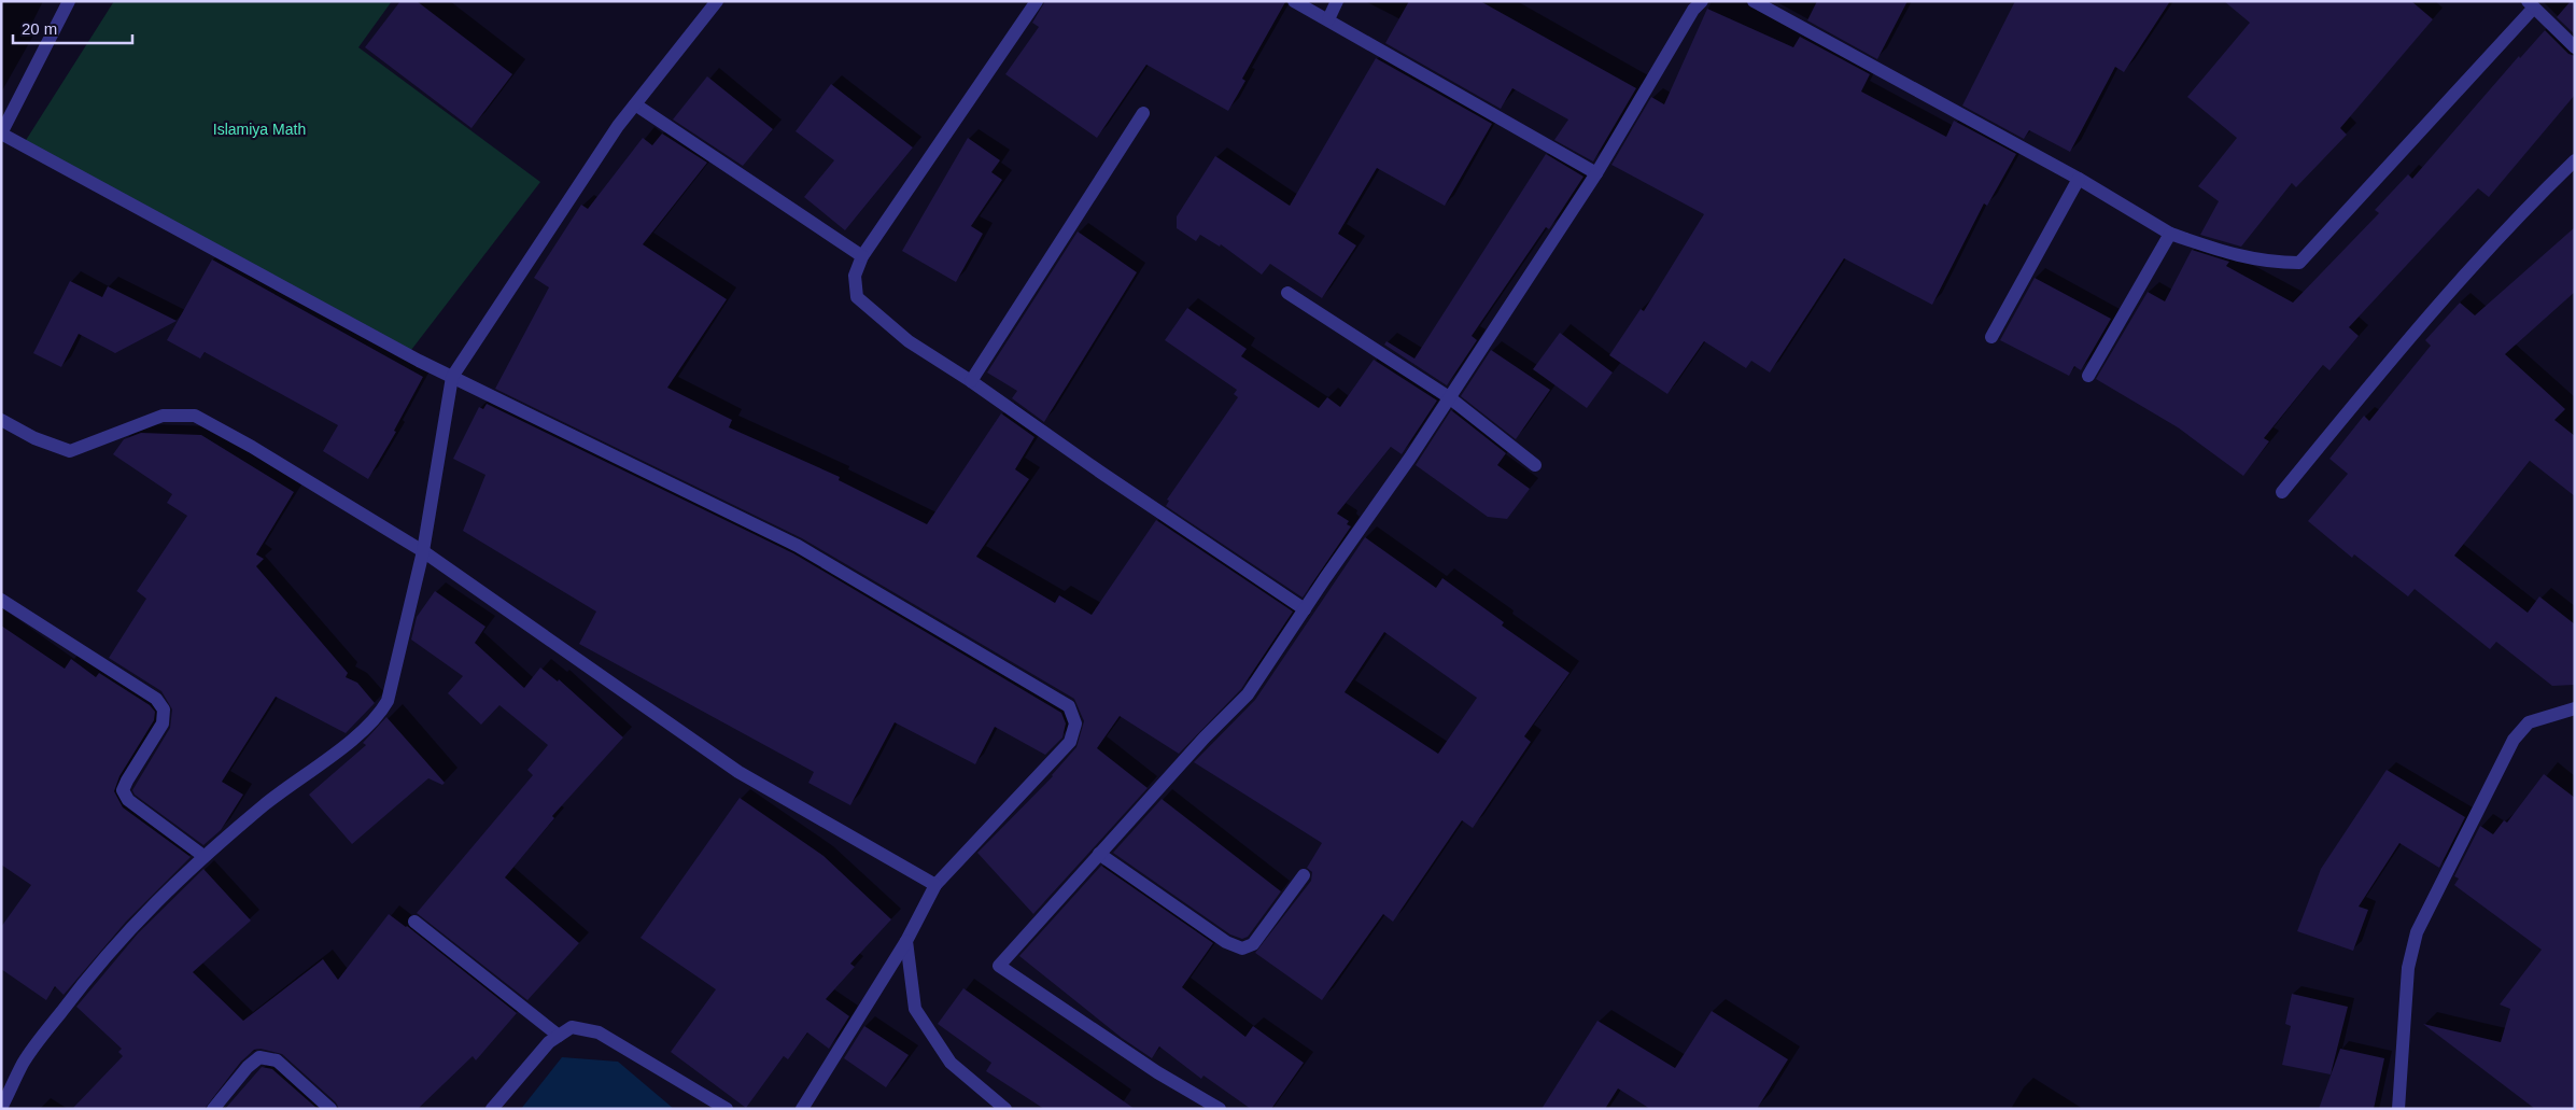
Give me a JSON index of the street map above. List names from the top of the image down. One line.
{"parks":["Islamiya Math"],"scale_bar":"20 m"}
